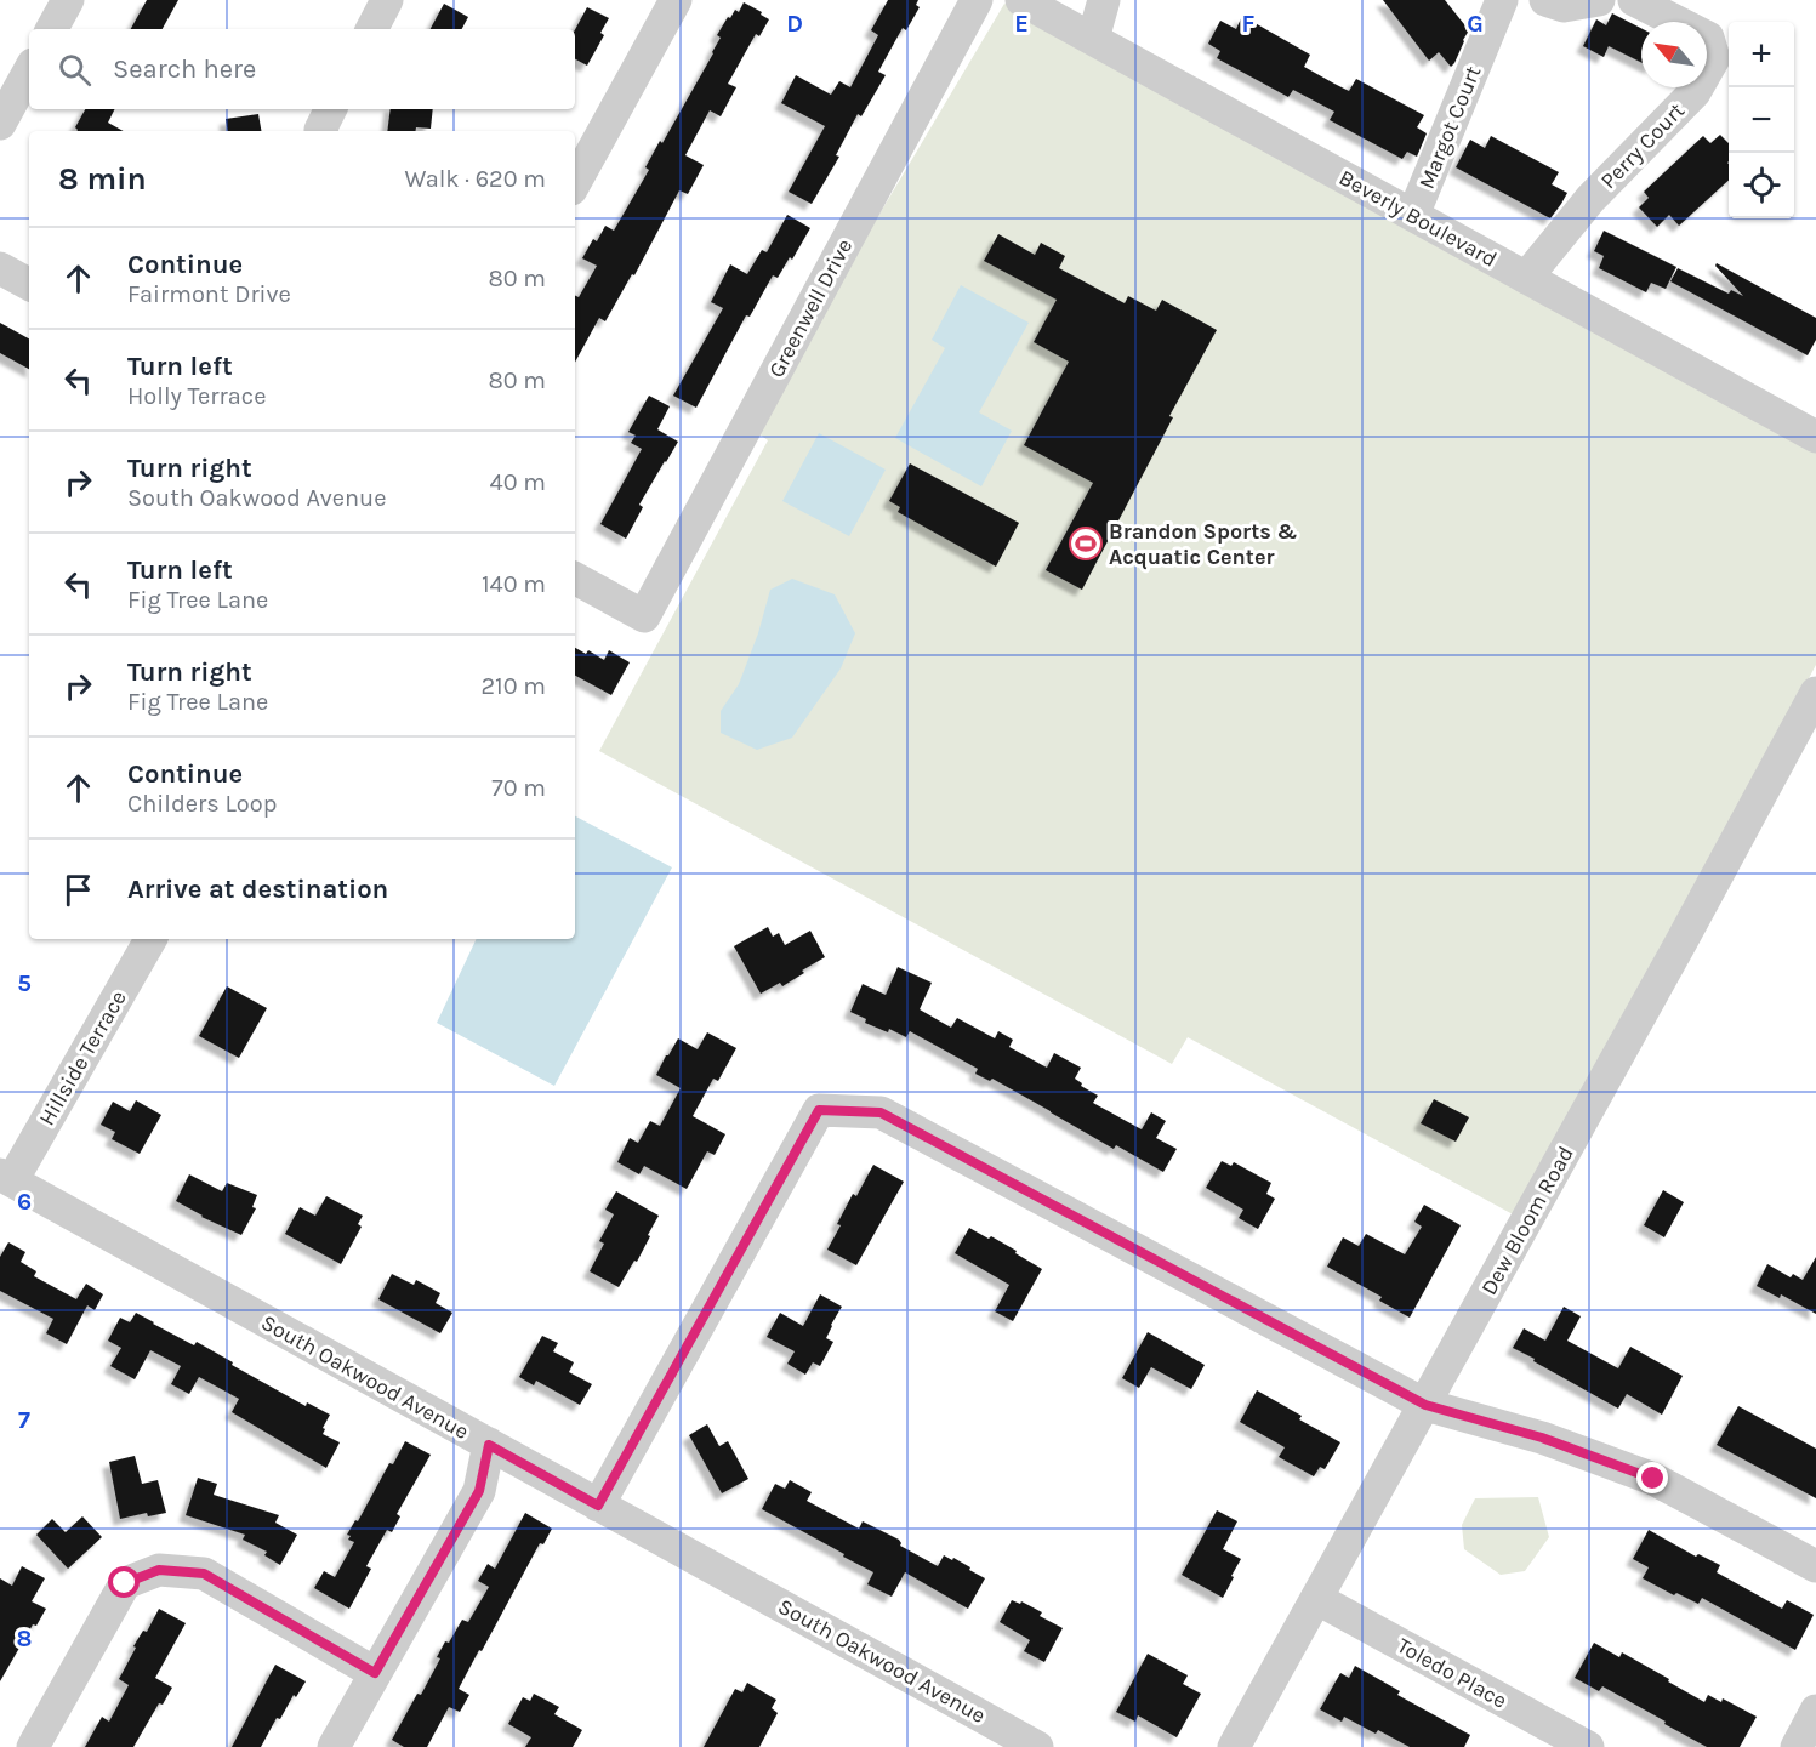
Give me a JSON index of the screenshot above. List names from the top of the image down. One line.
{"streets":{"street":["Margot Court","Perry Court","Beverly Boulevard","Greenwell Drive","Hillside Terrace","Dew Bloom Road","South Oakwood Avenue","Toledo Place"]},"crossings":[["Margot Court","Beverly Boulevard"],["Perry Court","Beverly Boulevard"],["Hillside Terrace","South Oakwood Avenue"],["Dew Bloom Road","Toledo Place"]],"places":{"sports":["Brandon Sports & Acquatic Center"]},"north":"top left","page":{"map_buttons":["+","−"],"search":"Search here","heading":["8 min","Walk · 620 m"],"list":[["Continue","Fairmont Drive","80 m"],["Turn left","Holly Terrace","80 m"],["Turn right","South Oakwood Avenue","40 m"],["Turn left","Fig Tree Lane","140 m"],["Turn right","Fig Tree Lane","210 m"],["Continue","Childers Loop","70 m"],"Arrive at destination"]},"grid":{"columns":["D","E","F","G"],"rows":["5","6","7","8"]}}
